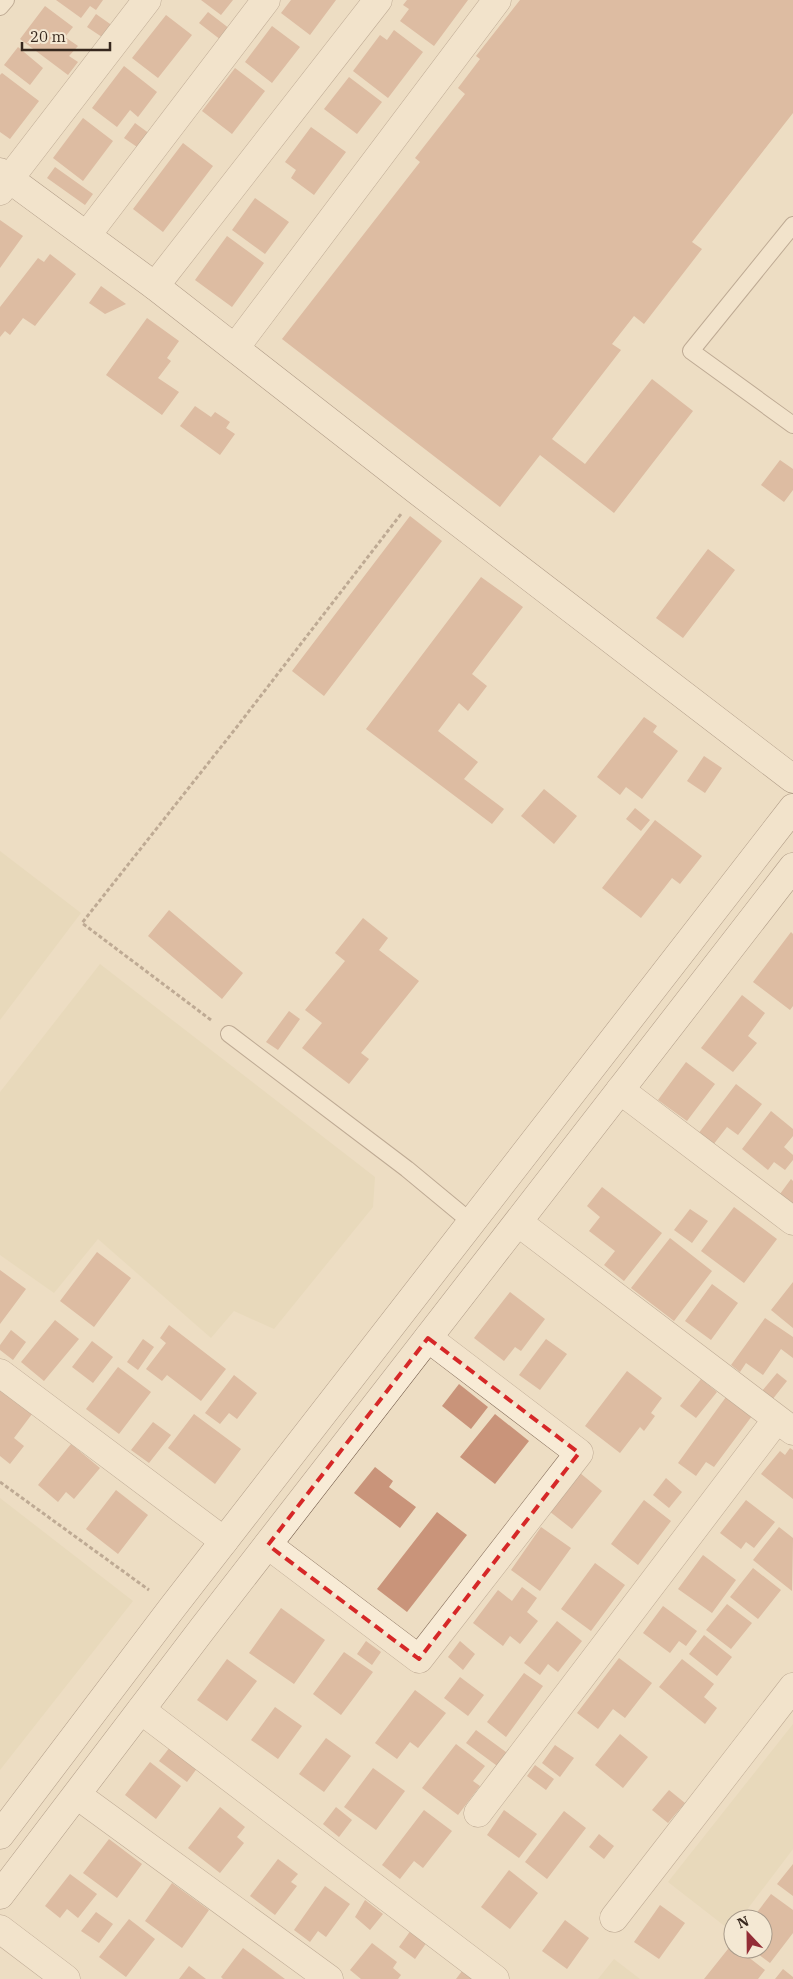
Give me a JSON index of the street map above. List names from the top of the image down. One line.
{"scale_bar":"20 m","north":"top"}
